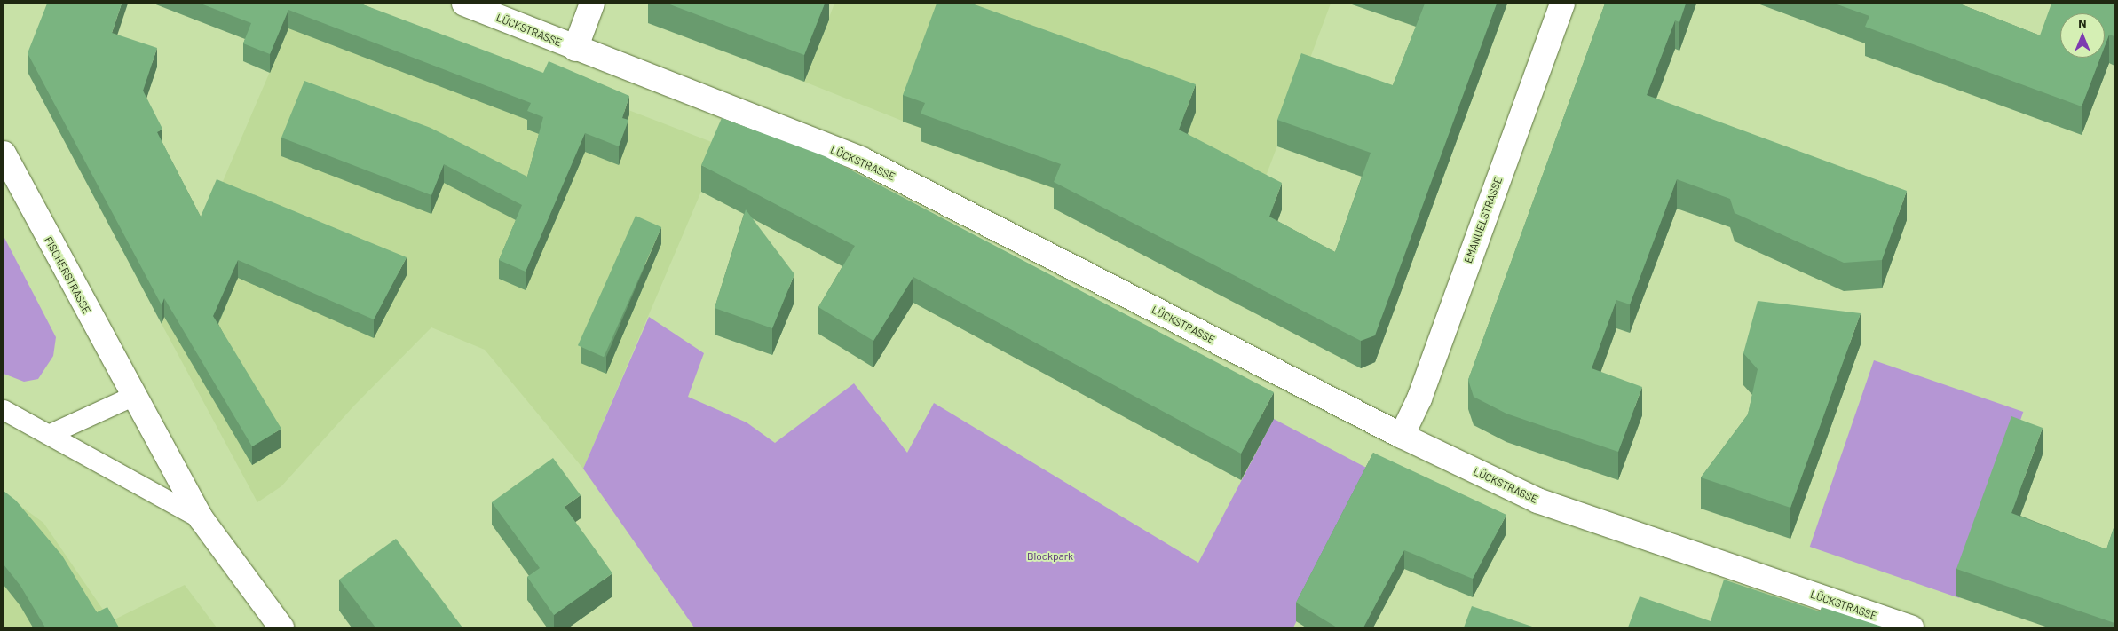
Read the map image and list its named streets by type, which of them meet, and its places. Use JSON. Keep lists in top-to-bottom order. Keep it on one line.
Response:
{"streets":{"street":["LÜCKSTRASSE","EMANUELSTRASSE","FISCHERSTRASSE"]},"crossings":[["LÜCKSTRASSE","EMANUELSTRASSE"]],"parks":["Blockpark"],"north":"top"}
